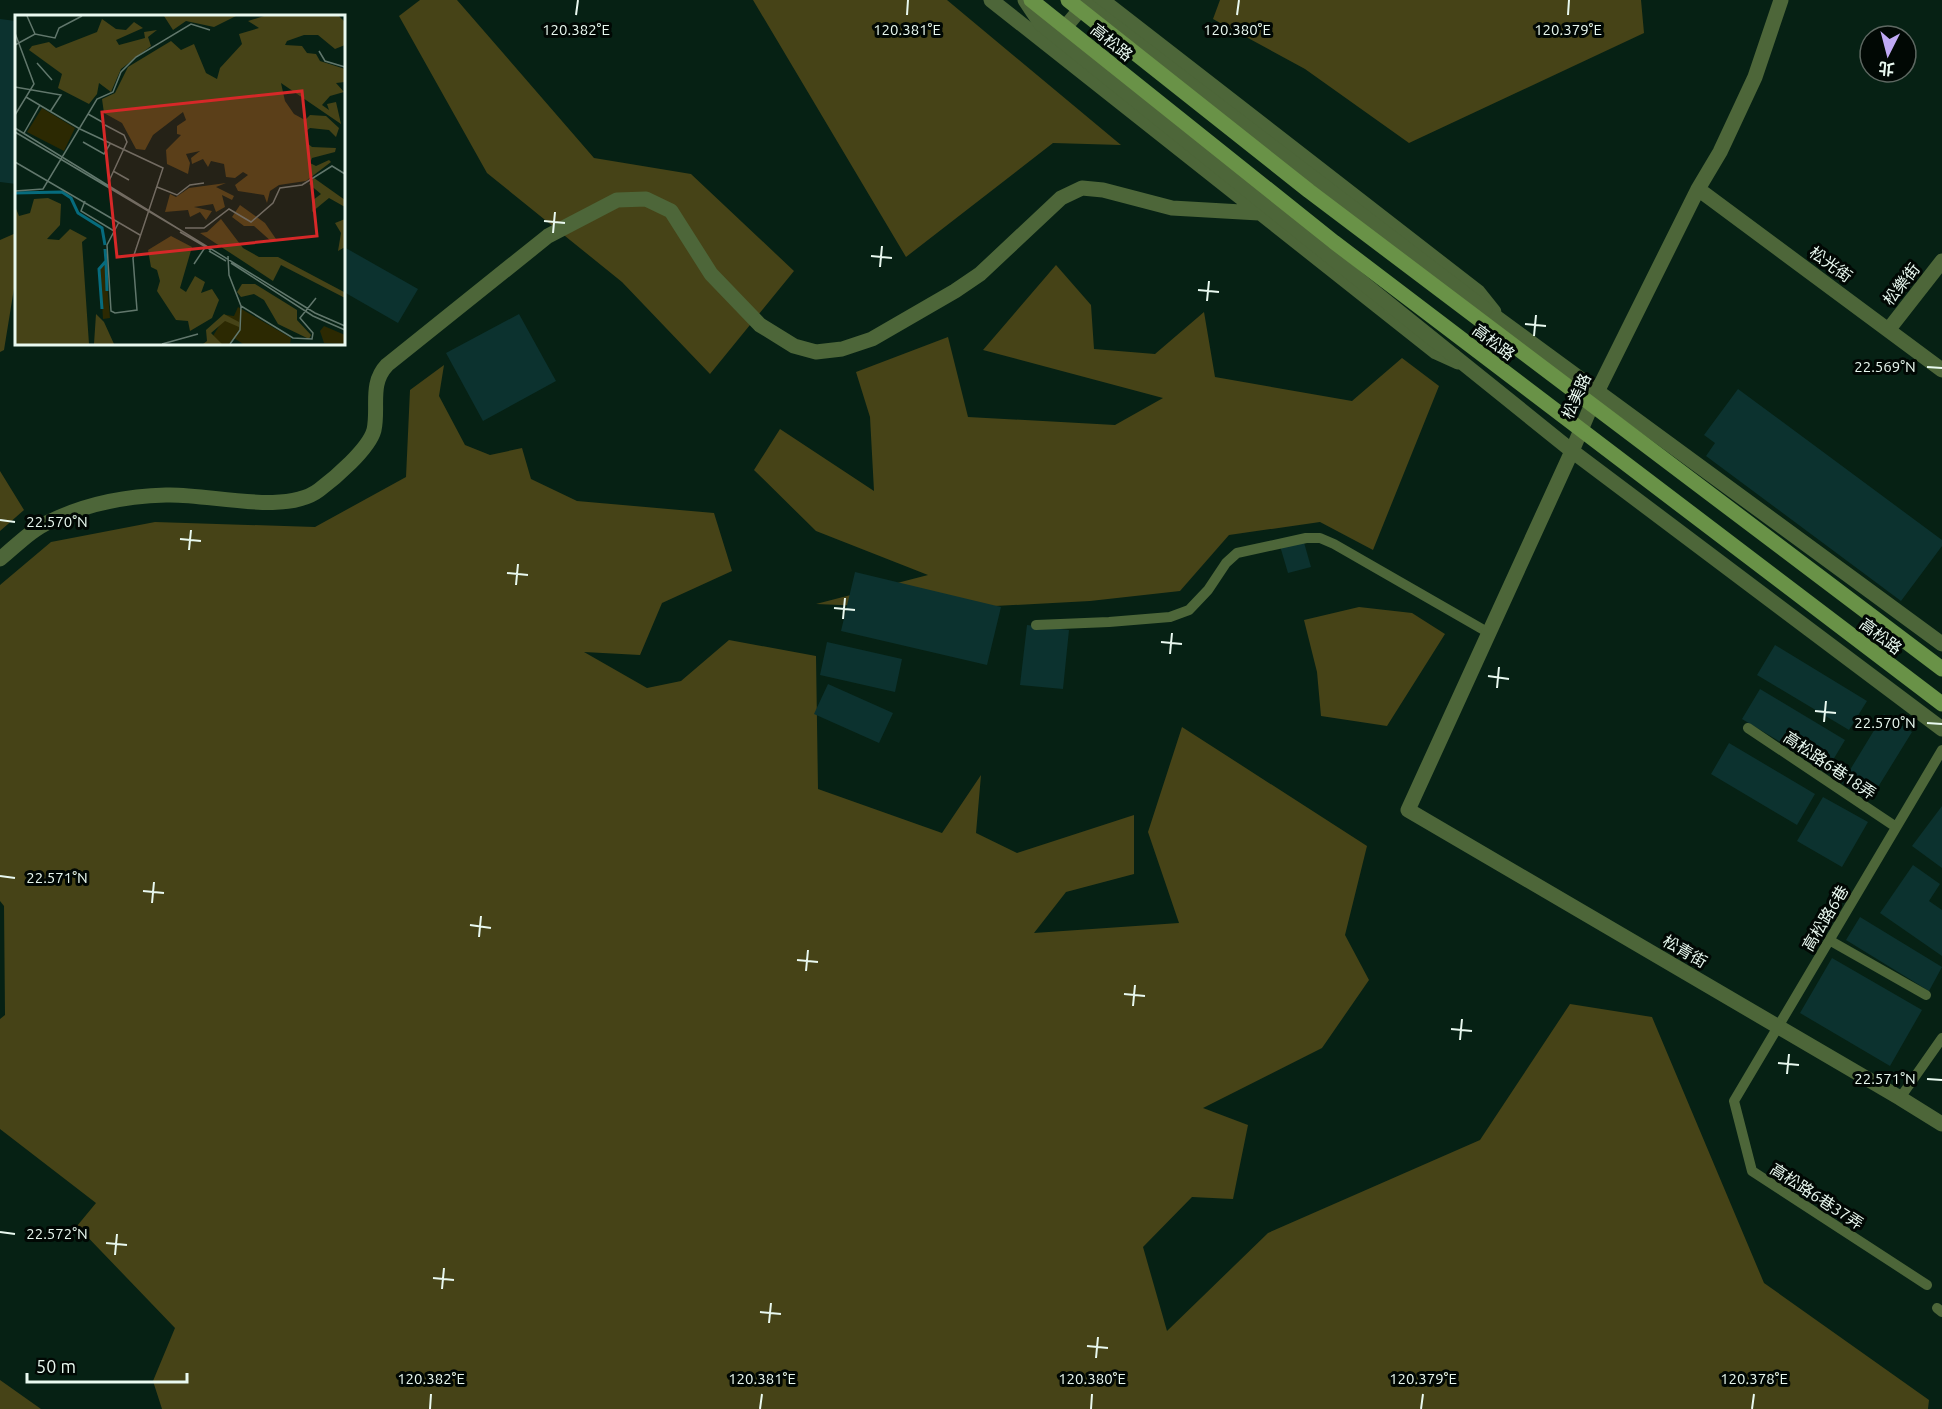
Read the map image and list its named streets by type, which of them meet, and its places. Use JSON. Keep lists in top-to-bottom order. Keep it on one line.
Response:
{"streets":{"street":["高松路","松光街","松樂街","松美路","松青街"],"lane":["高松路6巷18弄","高松路6巷","高松路6巷37弄"]},"crossings":[["高松路","松美路"],["松光街","松樂街"],["松光街","松美路"],["松美路","松青街"],["高松路6巷18弄","高松路6巷"],["高松路6巷","松青街"],["高松路6巷","高松路6巷37弄"]],"scale_bar":"50 m","north":"bottom","coordinates":["120.382°E","120.381°E","120.380°E","120.379°E","22.569°N","22.570°N","22.571°N","22.572°N","120.378°E"]}
